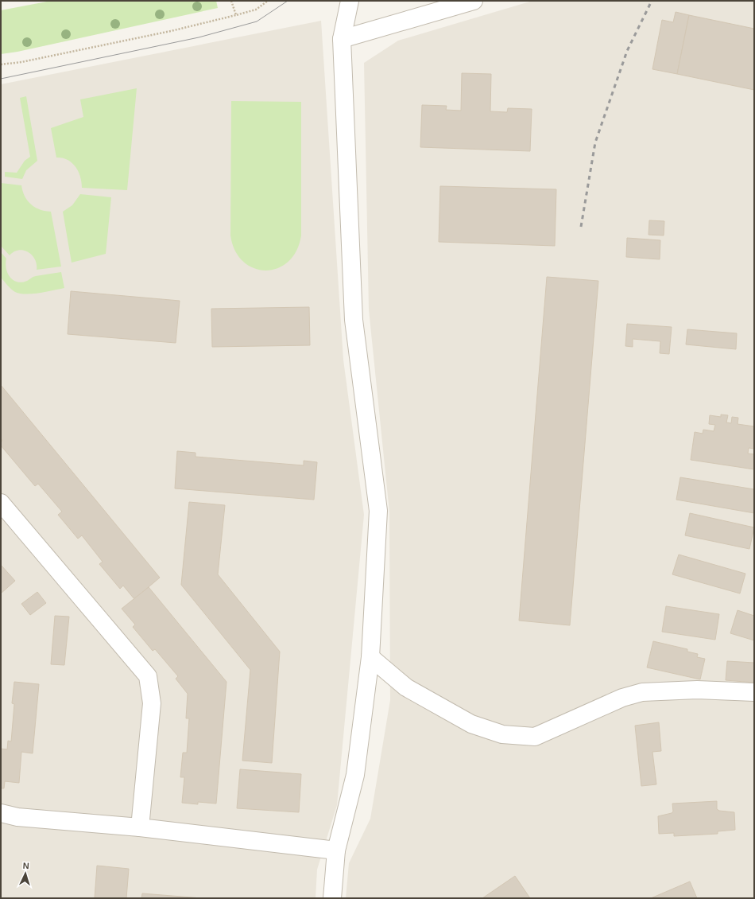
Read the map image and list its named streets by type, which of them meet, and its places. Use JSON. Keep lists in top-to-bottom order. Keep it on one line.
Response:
{"north":"top"}
